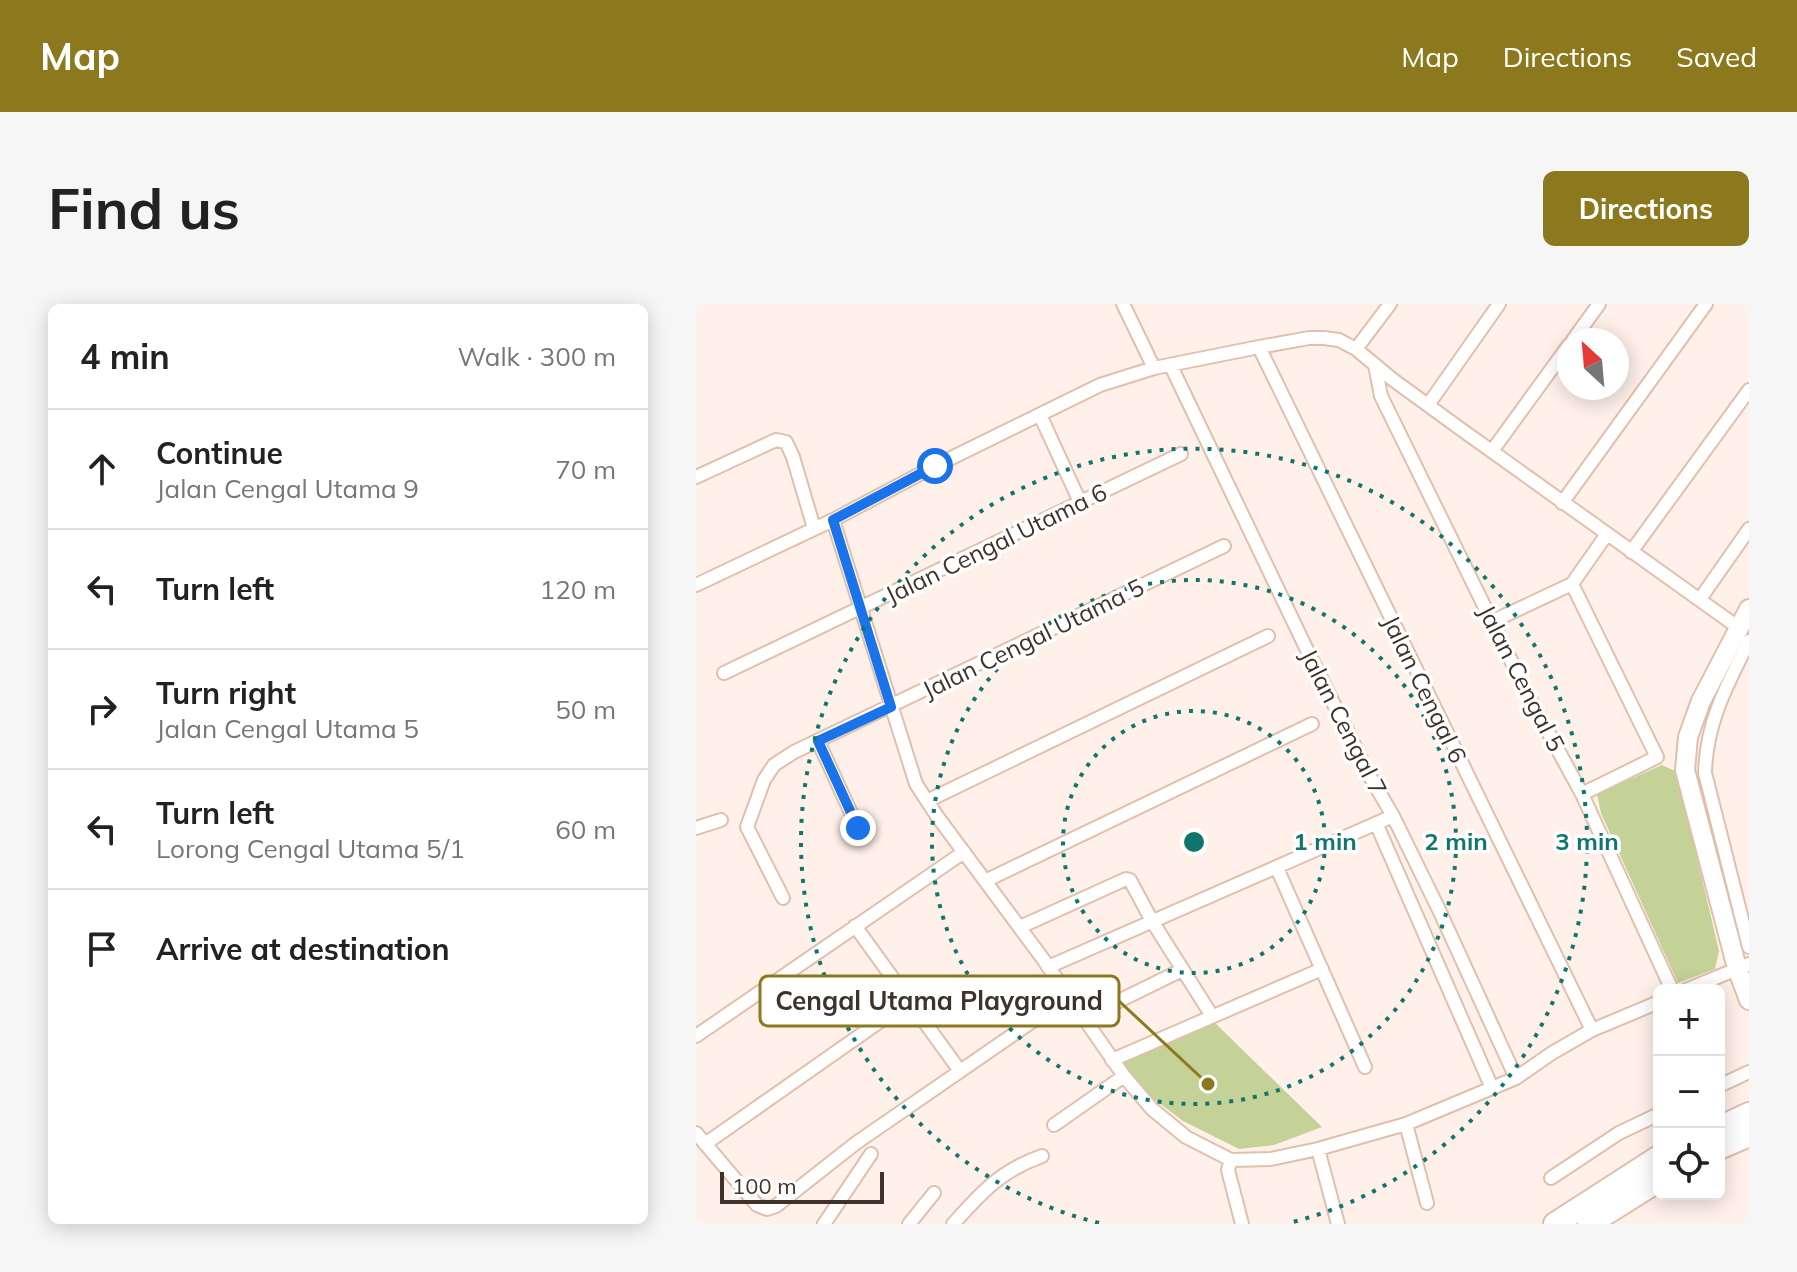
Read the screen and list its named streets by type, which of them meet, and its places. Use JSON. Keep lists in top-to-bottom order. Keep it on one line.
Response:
{"streets":{"street":["Jalan Cengal Utama 6","Jalan Cengal Utama 5","Jalan Cengal 5","Jalan Cengal 6","Jalan Cengal 7"]},"places":["Cengal Utama Playground"],"scale_bar":"100 m","north":"top left","page":{"header":"Map","nav":["Map","Directions","Saved"],"buttons":"Directions","title":"Find us","heading":["4 min","Walk · 300 m"],"list":[["Continue","Jalan Cengal Utama 9","70 m"],["Turn left","120 m"],["Turn right","Jalan Cengal Utama 5","50 m"],["Turn left","Lorong Cengal Utama 5/1","60 m"],"Arrive at destination"],"map_buttons":["+","−"],"scale":"100 m"},"rings":["1 min","2 min","3 min"]}
